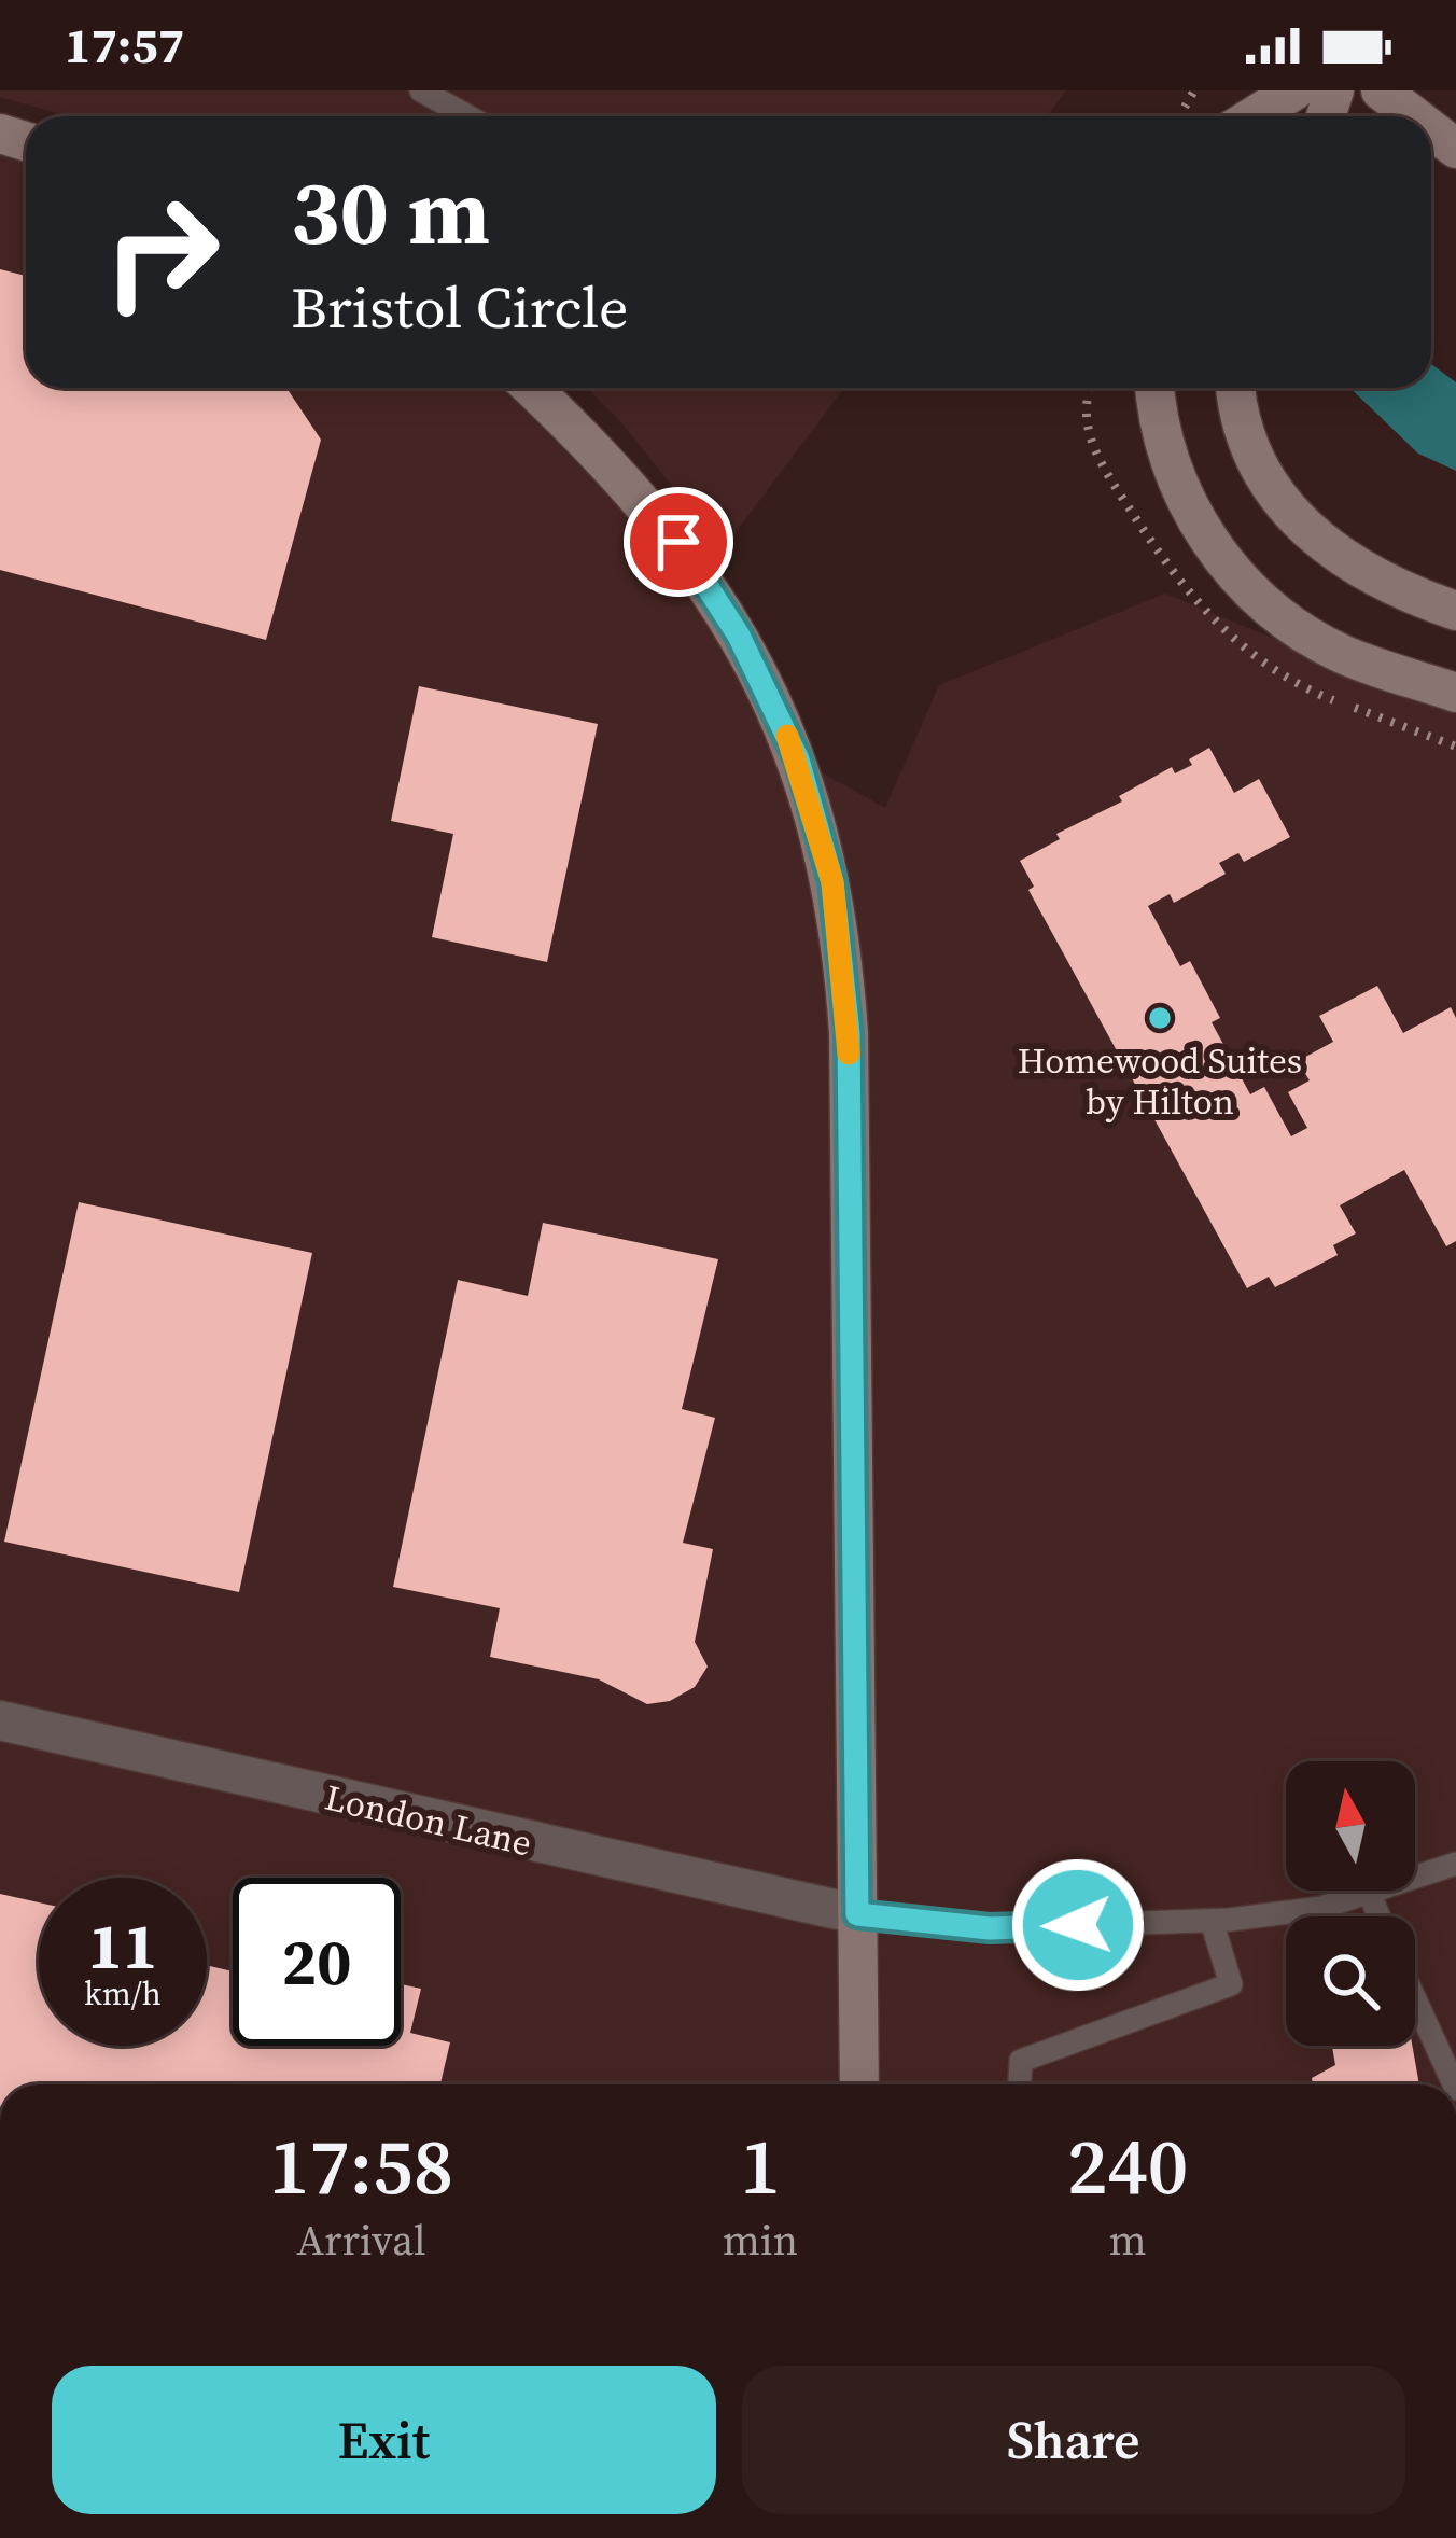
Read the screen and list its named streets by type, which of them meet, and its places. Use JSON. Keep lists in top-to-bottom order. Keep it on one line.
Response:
{"streets":{"street":["London Lane"]},"places":["Homewood Suites by Hilton"],"north":"top","page":{"status":"17:57","turn":["30 m","Bristol Circle"],"speed":"11 km/h","limit":"20","eta":["17:58","Arrival","1","min","240","m"],"buttons":["Exit","Share"]}}
